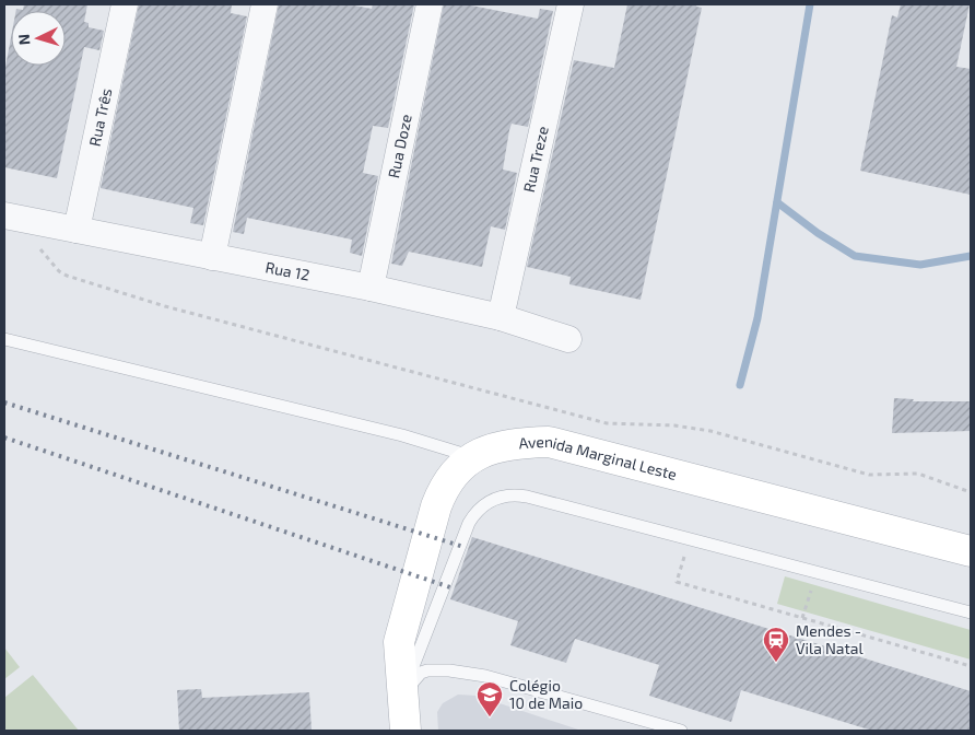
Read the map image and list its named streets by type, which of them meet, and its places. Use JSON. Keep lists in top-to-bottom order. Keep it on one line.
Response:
{"streets":{"street":["Rua Três","Rua Doze","Rua Treze","Rua 12","Avenida Marginal Leste"]},"crossings":[["Rua Três","Rua 12"],["Rua Doze","Rua 12"],["Rua Treze","Rua 12"]],"places":{"station":["Mendes - Vila Natal"],"school or university":["Colégio 10 de Maio"]},"north":"left"}
